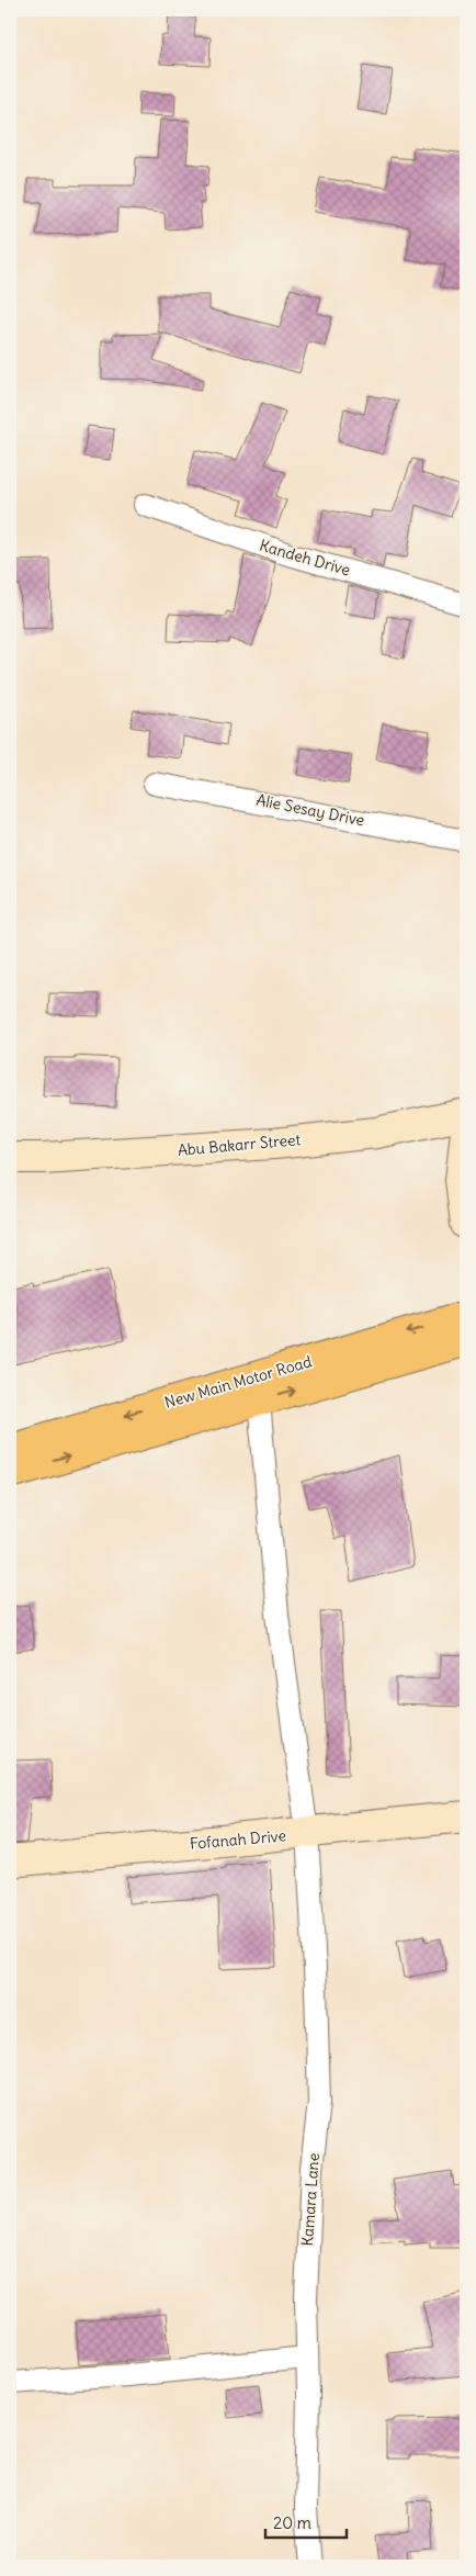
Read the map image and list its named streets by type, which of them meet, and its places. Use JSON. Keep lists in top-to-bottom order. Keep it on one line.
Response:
{"streets":{"highway":["New Main Motor Road"],"street":["Kandeh Drive","Alie Sesay Drive","Abu Bakarr Street","Fofanah Drive","Kamara Lane"]},"crossings":[["New Main Motor Road","Kamara Lane"],["Fofanah Drive","Kamara Lane"]],"scale_bar":"20 m"}
